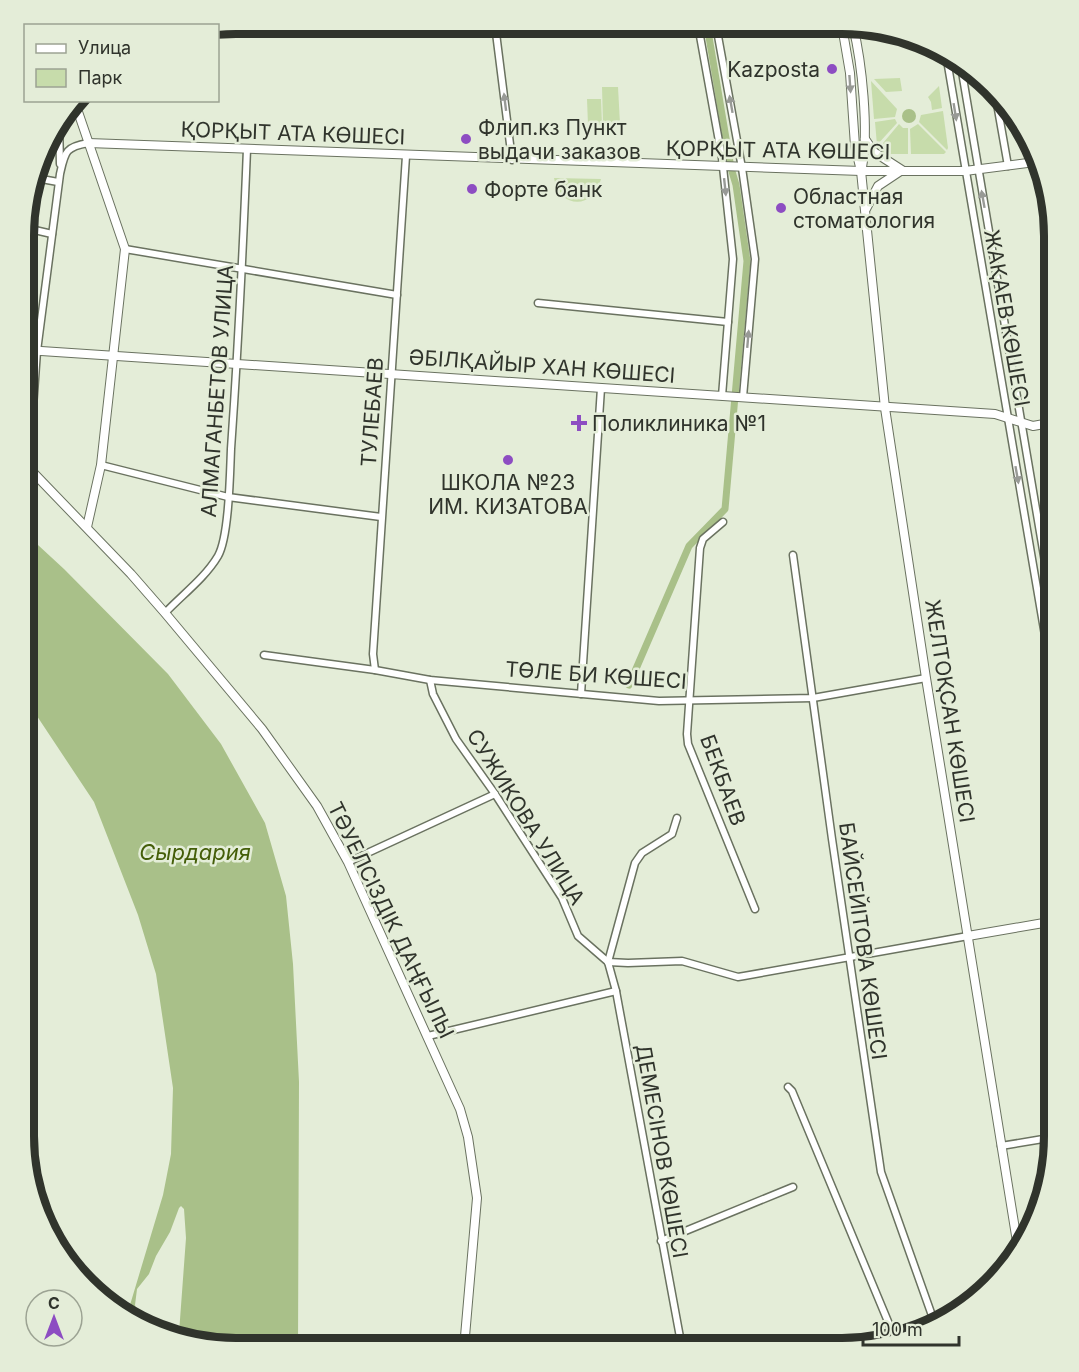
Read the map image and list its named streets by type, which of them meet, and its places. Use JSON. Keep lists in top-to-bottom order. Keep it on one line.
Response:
{"streets":{"street":["ҚОРҚЫТ АТА КӨШЕСІ","ЖАҚАЕВ КӨШЕСІ","ӘБІЛҚАЙЫР ХАН КӨШЕСІ","АЛМАГАНБЕТОВ УЛИЦА","ТУЛЕБАЕВ","ТӨЛЕ БИ КӨШЕСІ","ЖЕЛТОҚСАН КӨШЕСІ","БЕКБАЕВ","СУЖИКОВА УЛИЦА","ТӘУЕЛСІЗДІК ДАҢҒЫЛЫ","БАЙСЕЙІТОВА КӨШЕСІ","ДЕМЕСІНОВ КӨШЕСІ"]},"crossings":[["ҚОРҚЫТ АТА КӨШЕСІ","ЖАҚАЕВ КӨШЕСІ"],["ҚОРҚЫТ АТА КӨШЕСІ","АЛМАГАНБЕТОВ УЛИЦА"],["ҚОРҚЫТ АТА КӨШЕСІ","ТУЛЕБАЕВ"],["ҚОРҚЫТ АТА КӨШЕСІ","ЖЕЛТОҚСАН КӨШЕСІ"],["ЖАҚАЕВ КӨШЕСІ","ӘБІЛҚАЙЫР ХАН КӨШЕСІ"],["ӘБІЛҚАЙЫР ХАН КӨШЕСІ","АЛМАГАНБЕТОВ УЛИЦА"],["ӘБІЛҚАЙЫР ХАН КӨШЕСІ","ТУЛЕБАЕВ"],["ӘБІЛҚАЙЫР ХАН КӨШЕСІ","ЖЕЛТОҚСАН КӨШЕСІ"],["АЛМАГАНБЕТОВ УЛИЦА","ТӘУЕЛСІЗДІК ДАҢҒЫЛЫ"],["ТУЛЕБАЕВ","ТӨЛЕ БИ КӨШЕСІ"],["ТӨЛЕ БИ КӨШЕСІ","ЖЕЛТОҚСАН КӨШЕСІ"],["ТӨЛЕ БИ КӨШЕСІ","БЕКБАЕВ"],["ТӨЛЕ БИ КӨШЕСІ","СУЖИКОВА УЛИЦА"],["ТӨЛЕ БИ КӨШЕСІ","БАЙСЕЙІТОВА КӨШЕСІ"],["СУЖИКОВА УЛИЦА","ДЕМЕСІНОВ КӨШЕСІ"]],"water":["Сырдария"],"places":{"other":["Kazposta","Флип.кз Пункт выдачи заказов","Форте банк","Областная стоматология","ШКОЛА №23 ИМ. КИЗАТОВА"],"health":["Поликлиника №1"]},"legend":["Улица","Парк"],"scale_bar":"100 m","north":"top"}
